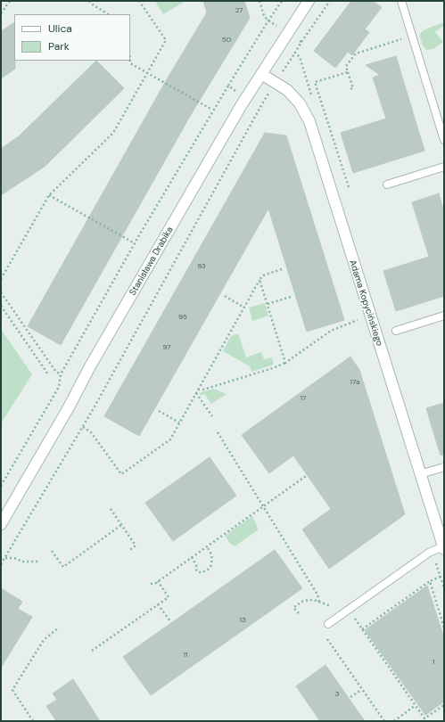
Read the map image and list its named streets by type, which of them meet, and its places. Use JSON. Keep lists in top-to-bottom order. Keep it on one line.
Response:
{"streets":{"street":["Stanisława Drabika","Adama Kopycińskiego"]},"crossings":[["Stanisława Drabika","Adama Kopycińskiego"]],"house_numbers":["27","50","93","95","97","17a","17","13","11","1","3"],"legend":["Ulica","Park"]}
